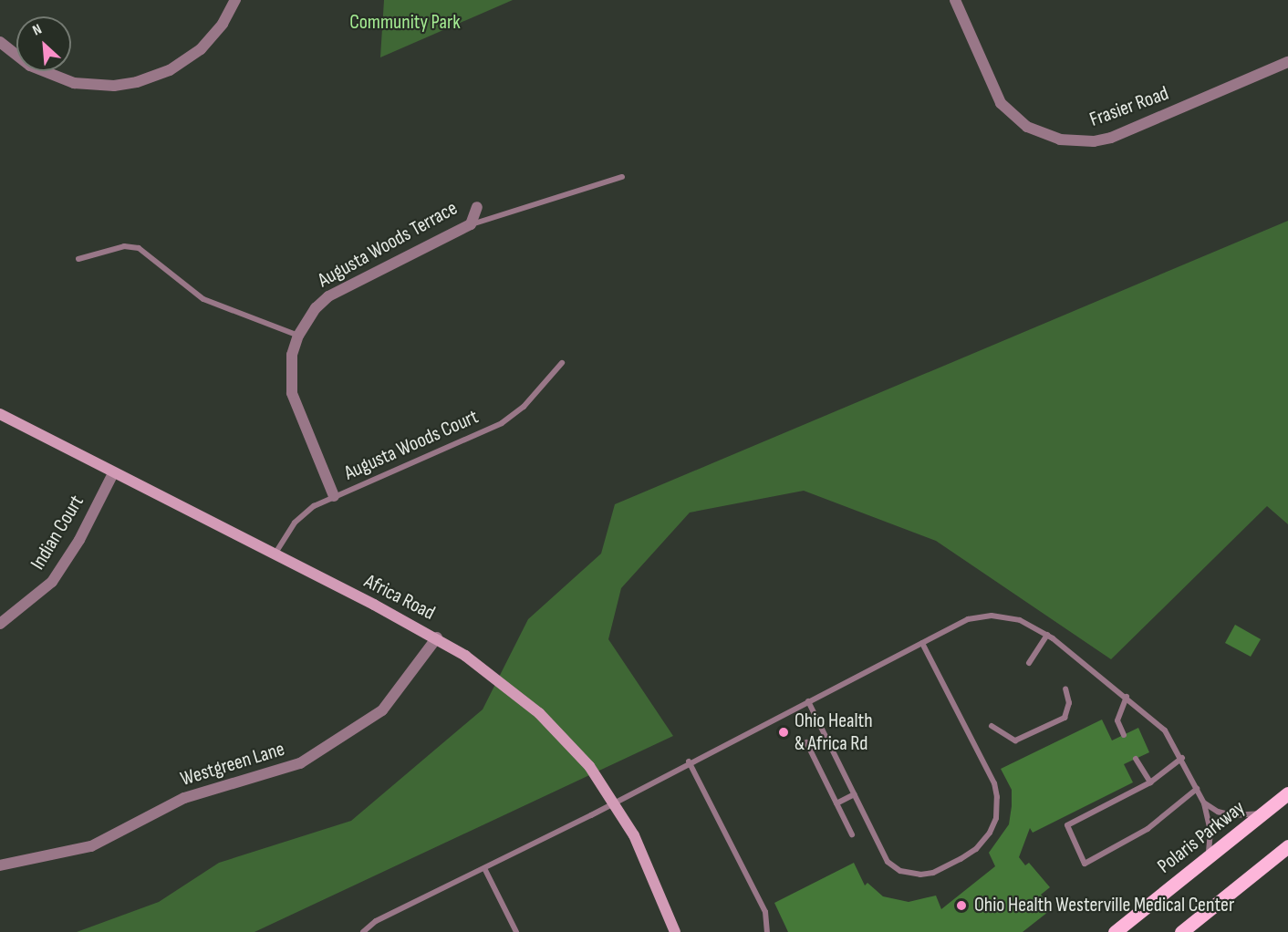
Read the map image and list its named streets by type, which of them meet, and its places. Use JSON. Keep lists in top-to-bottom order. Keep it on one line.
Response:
{"streets":{"main road":["Polaris Parkway"],"street":["Frasier Road","Augusta Woods Terrace","Indian Court","Africa Road","Westgreen Lane"],"lane":["Augusta Woods Court"]},"crossings":[["Augusta Woods Terrace","Augusta Woods Court"],["Augusta Woods Court","Africa Road"],["Indian Court","Africa Road"],["Africa Road","Westgreen Lane"]],"parks":["Community Park"],"places":["Ohio Health & Africa Rd","Ohio Health Westerville Medical Center"],"north":"top left"}
